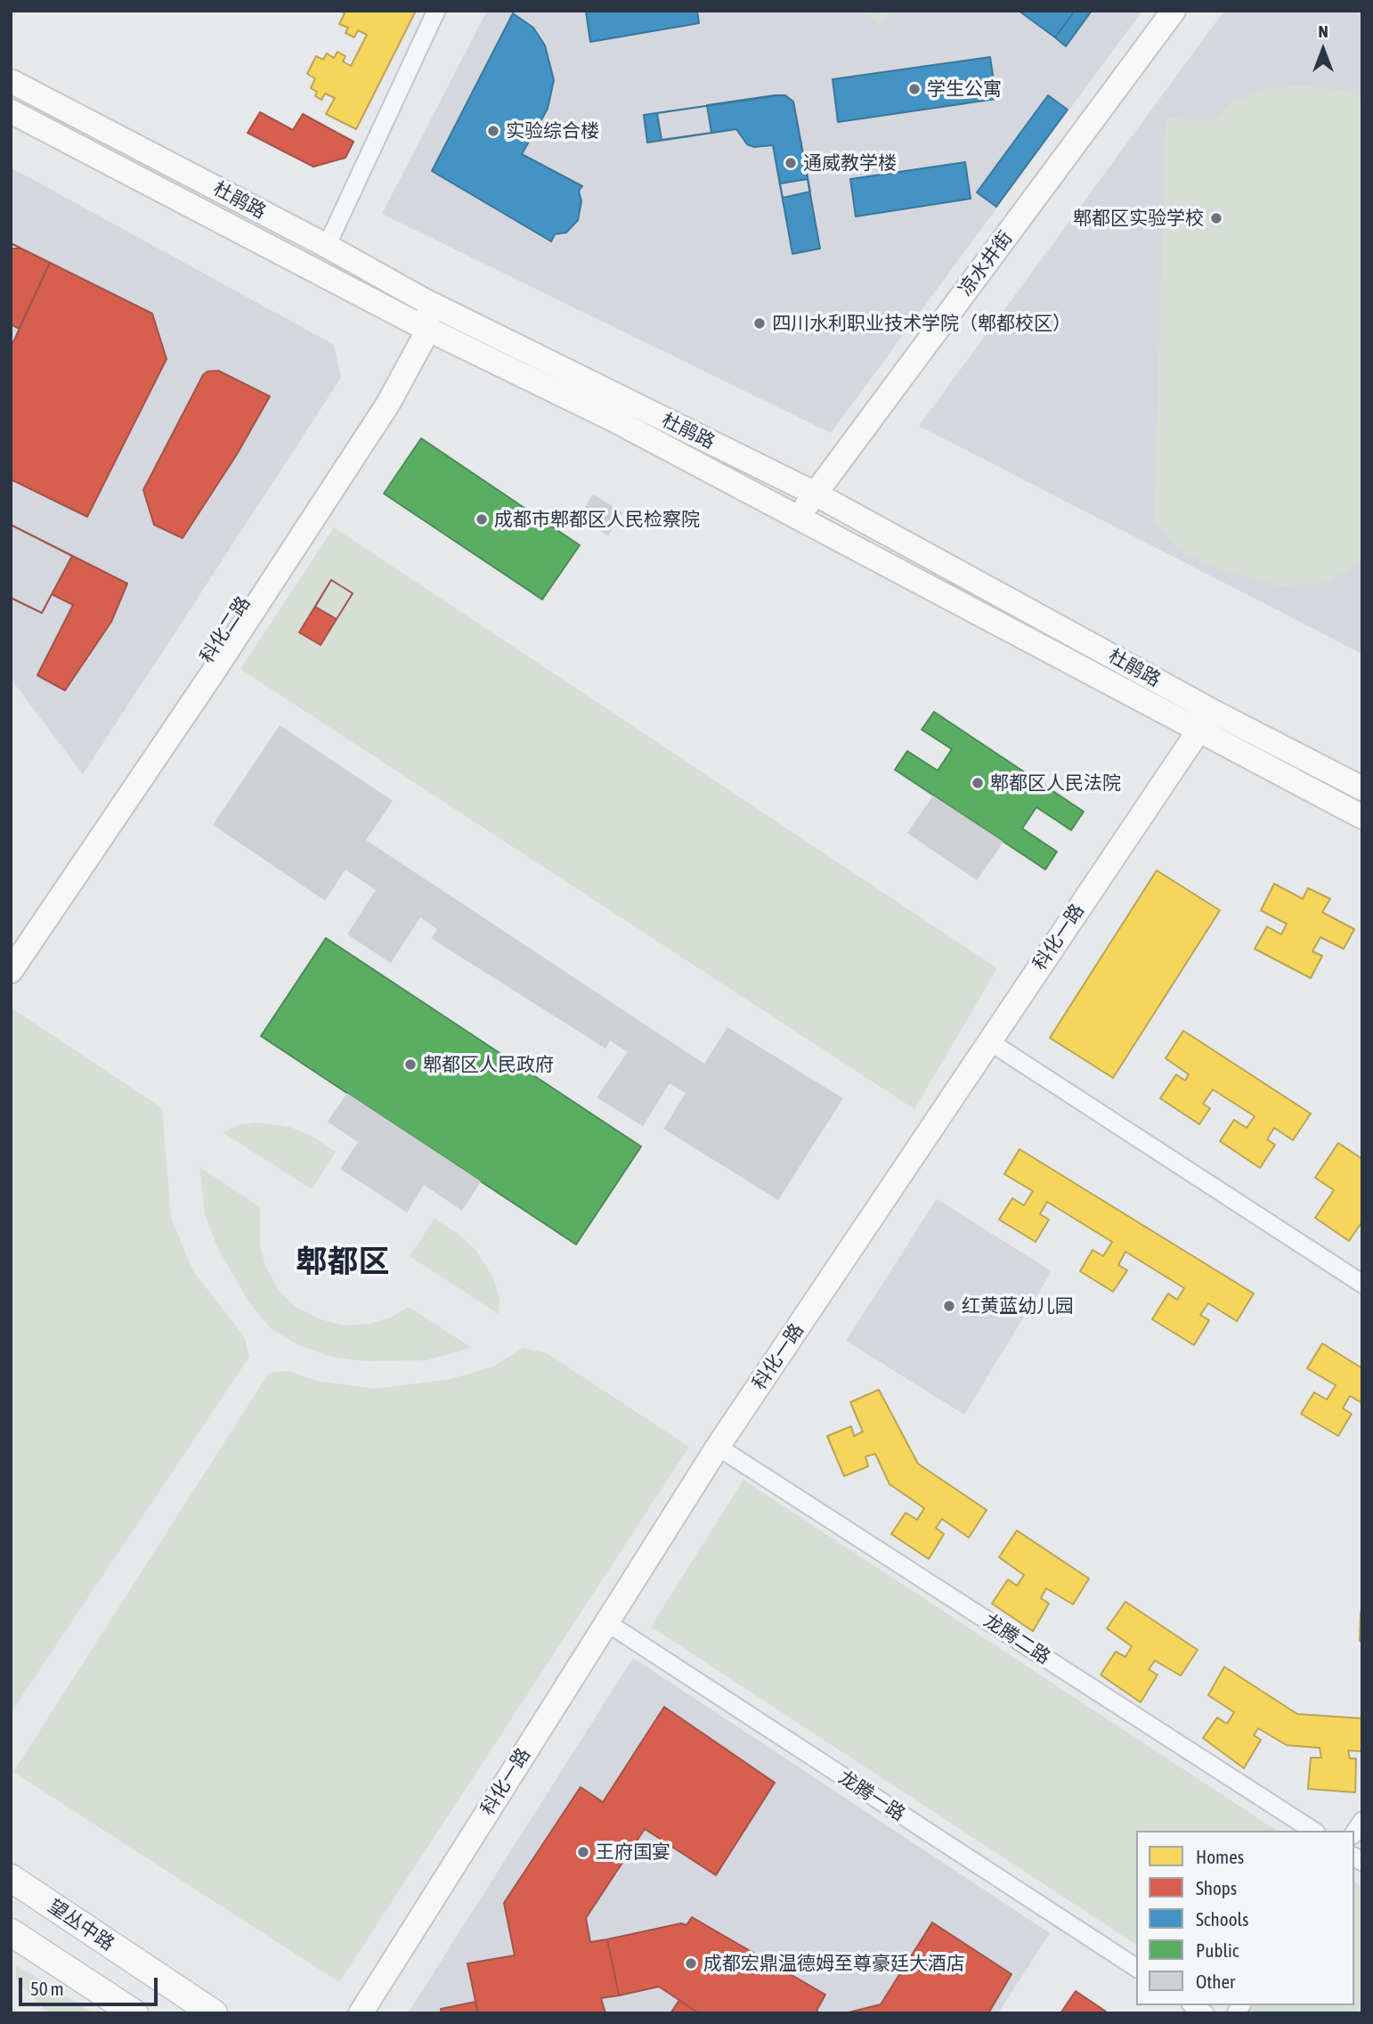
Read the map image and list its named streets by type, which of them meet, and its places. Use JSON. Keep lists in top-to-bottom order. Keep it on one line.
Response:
{"streets":{"main road":["望丛中路"],"street":["杜鹃路","凉水井街","科化二路","科化一路","龙腾二路","龙腾一路"]},"crossings":[["杜鹃路","凉水井街"],["杜鹃路","科化二路"],["杜鹃路","科化一路"],["科化一路","龙腾二路"],["科化一路","龙腾一路"]],"districts":["郫都区"],"places":["学生公寓","实验综合楼","通威教学楼","郫都区实验学校","四川水利职业技术学院（郫都校区）","成都市郫都区人民检察院","郫都区人民法院","郫都区人民政府","红黄蓝幼儿园","王府国宴","成都宏鼎温德姆至尊豪廷大酒店"],"legend":["Homes","Shops","Schools","Public","Other"],"scale_bar":"50 m","north":"top"}
